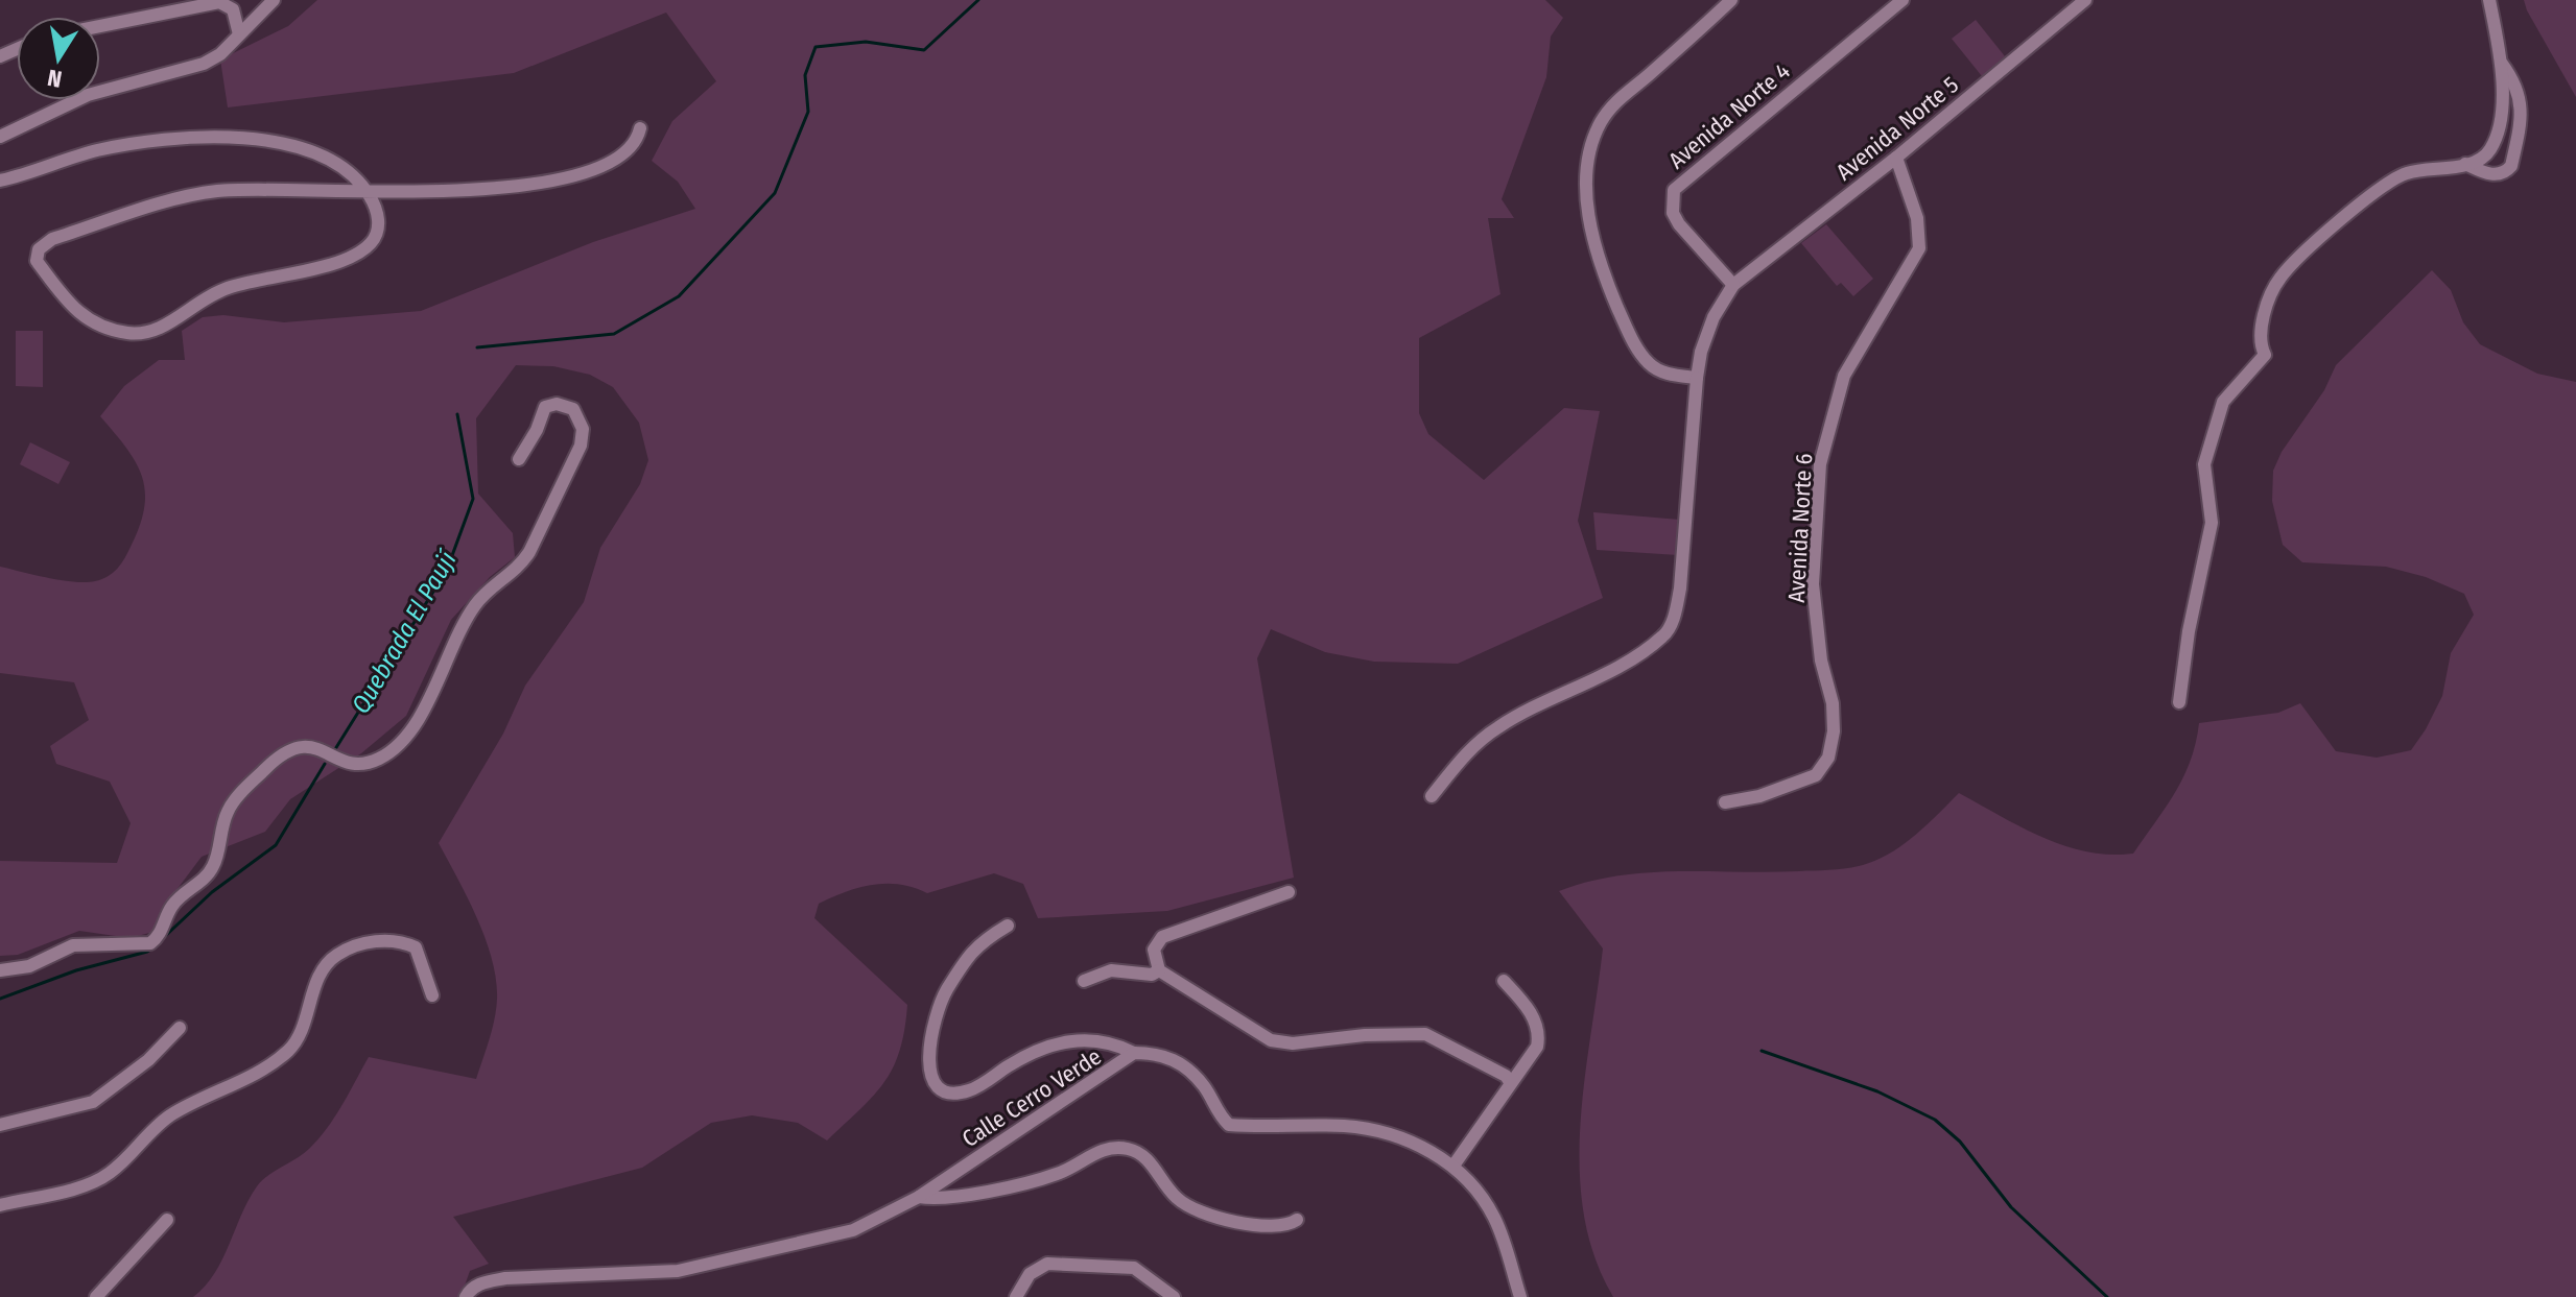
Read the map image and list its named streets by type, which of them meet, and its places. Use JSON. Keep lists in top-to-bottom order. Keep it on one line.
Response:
{"streets":{"street":["Avenida Norte 4","Avenida Norte 5","Avenida Norte 6","Calle Cerro Verde"]},"crossings":[["Avenida Norte 4","Avenida Norte 5"],["Avenida Norte 5","Avenida Norte 6"]],"water":["Quebrada El Paují"],"north":"bottom"}
